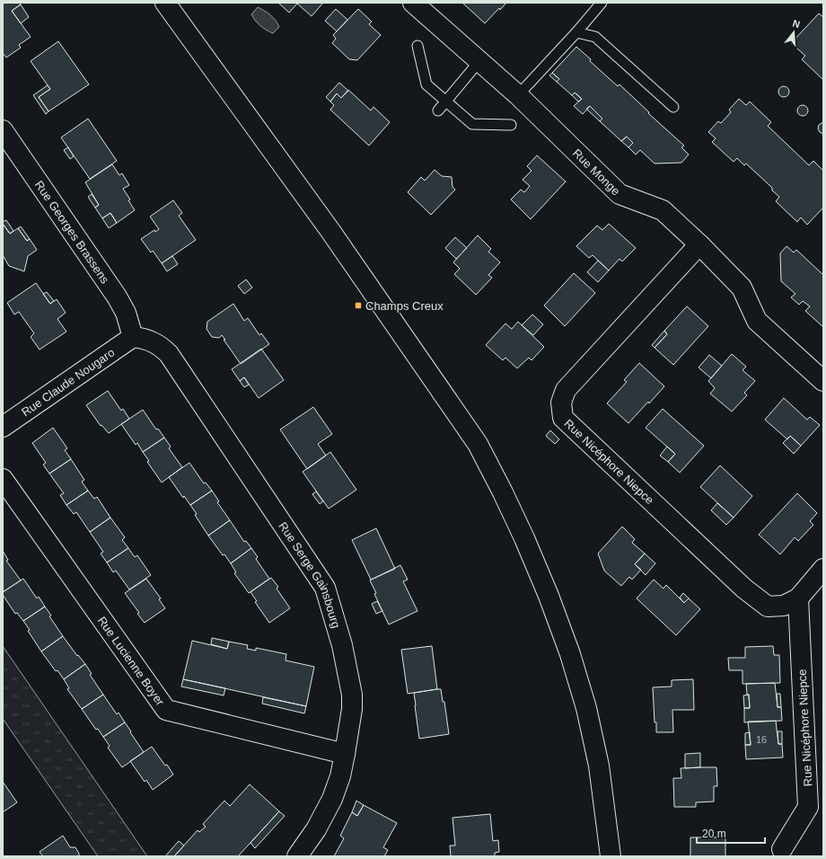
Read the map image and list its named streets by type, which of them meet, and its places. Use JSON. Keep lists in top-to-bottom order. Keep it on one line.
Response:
{"streets":{"street":["Rue Monge","Rue Georges Brassens","Rue Claude Nougaro","Rue Nicéphore Niepce","Rue Serge Gainsbourg","Rue Lucienne Boyer"]},"crossings":[["Rue Monge","Rue Nicéphore Niepce"],["Rue Georges Brassens","Rue Claude Nougaro"],["Rue Georges Brassens","Rue Serge Gainsbourg"],["Rue Claude Nougaro","Rue Serge Gainsbourg"],["Rue Serge Gainsbourg","Rue Lucienne Boyer"]],"places":{"transit":["Champs Creux"]},"house_numbers":["16"],"scale_bar":"20 m","north":"top"}
